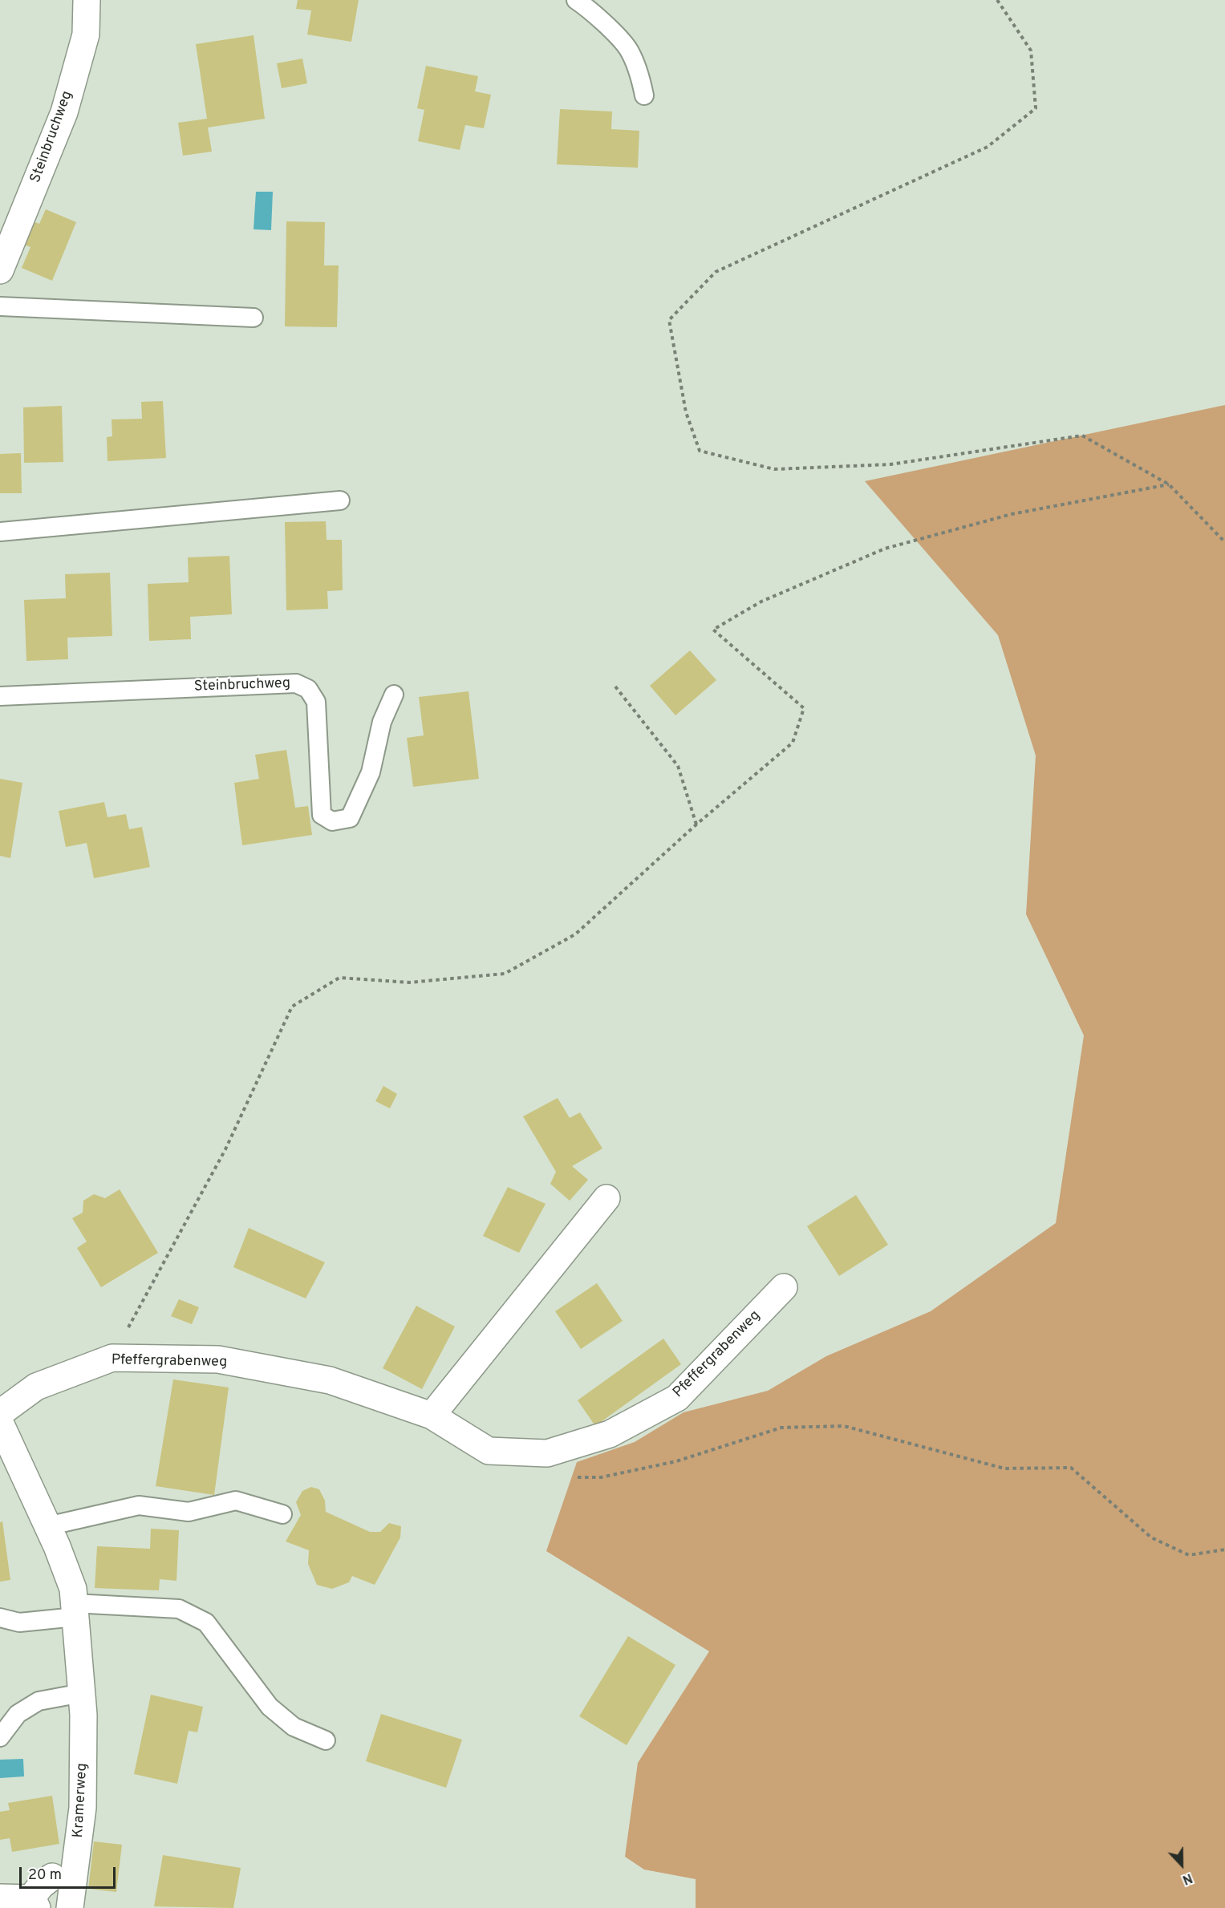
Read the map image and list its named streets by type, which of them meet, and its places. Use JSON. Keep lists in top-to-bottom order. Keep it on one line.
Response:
{"streets":{"street":["Steinbruchweg","Pfeffergrabenweg","Kramerweg"]},"scale_bar":"20 m","north":"bottom"}
